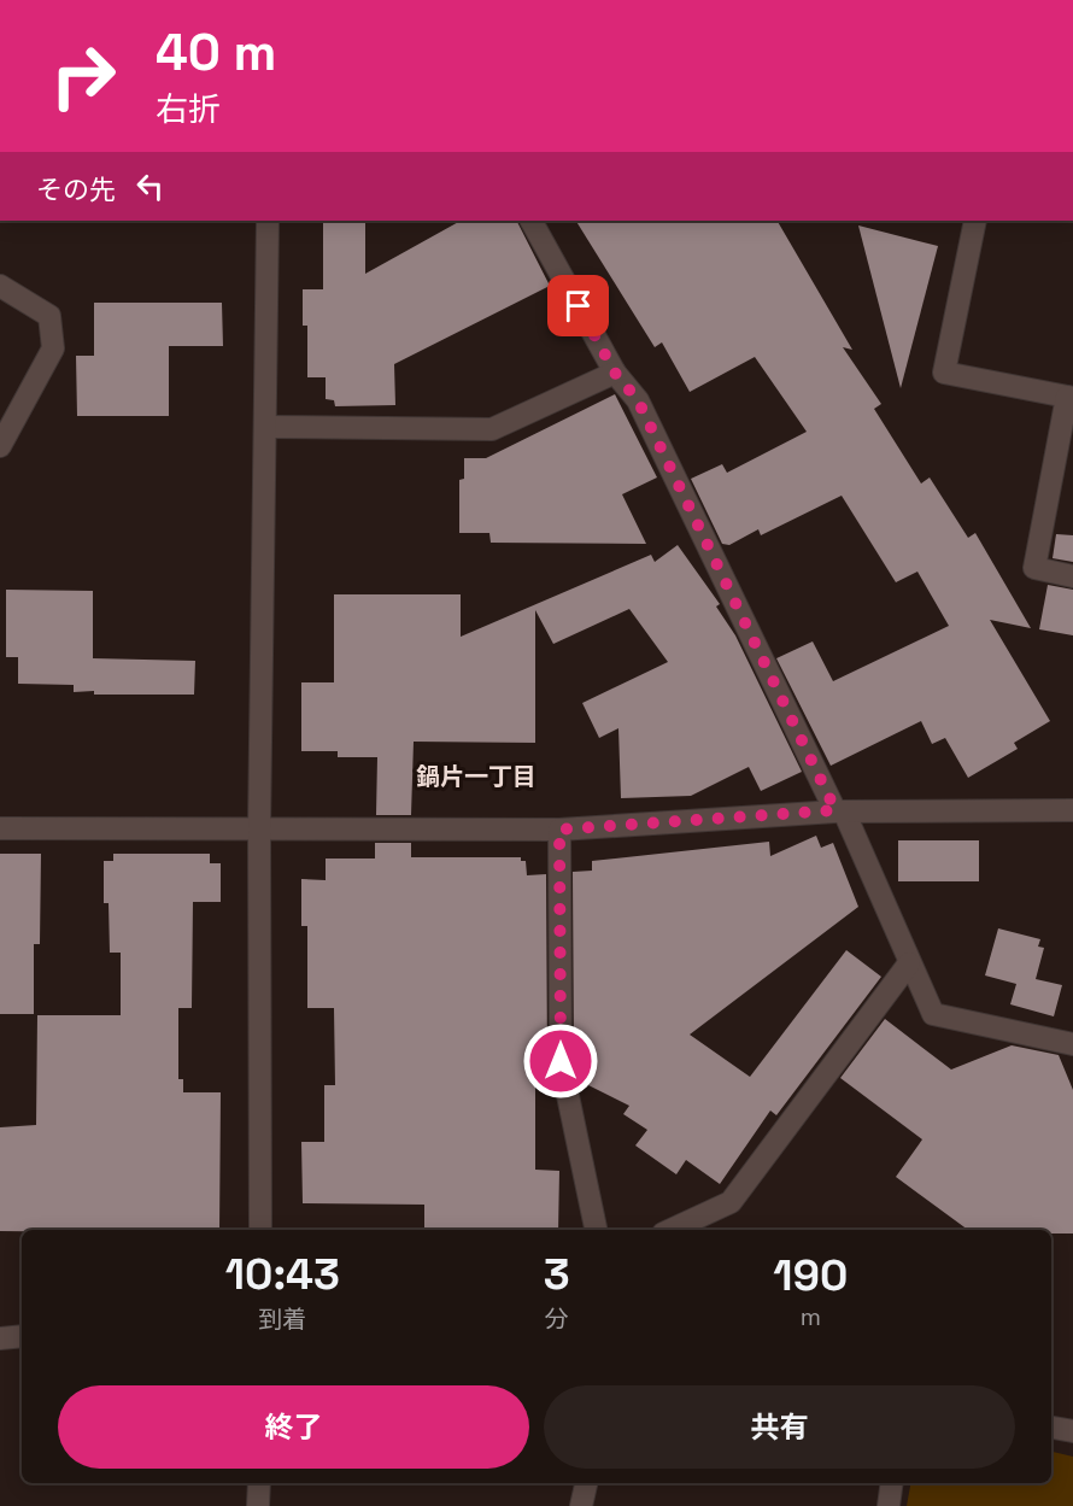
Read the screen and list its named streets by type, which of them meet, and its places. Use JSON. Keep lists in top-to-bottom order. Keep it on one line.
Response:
{"districts":["鍋片一丁目"],"page":{"turn":["40 m","右折"],"then":"その先","eta":["10:43","到着","3","分","190","m"],"buttons":["終了","共有"]}}
